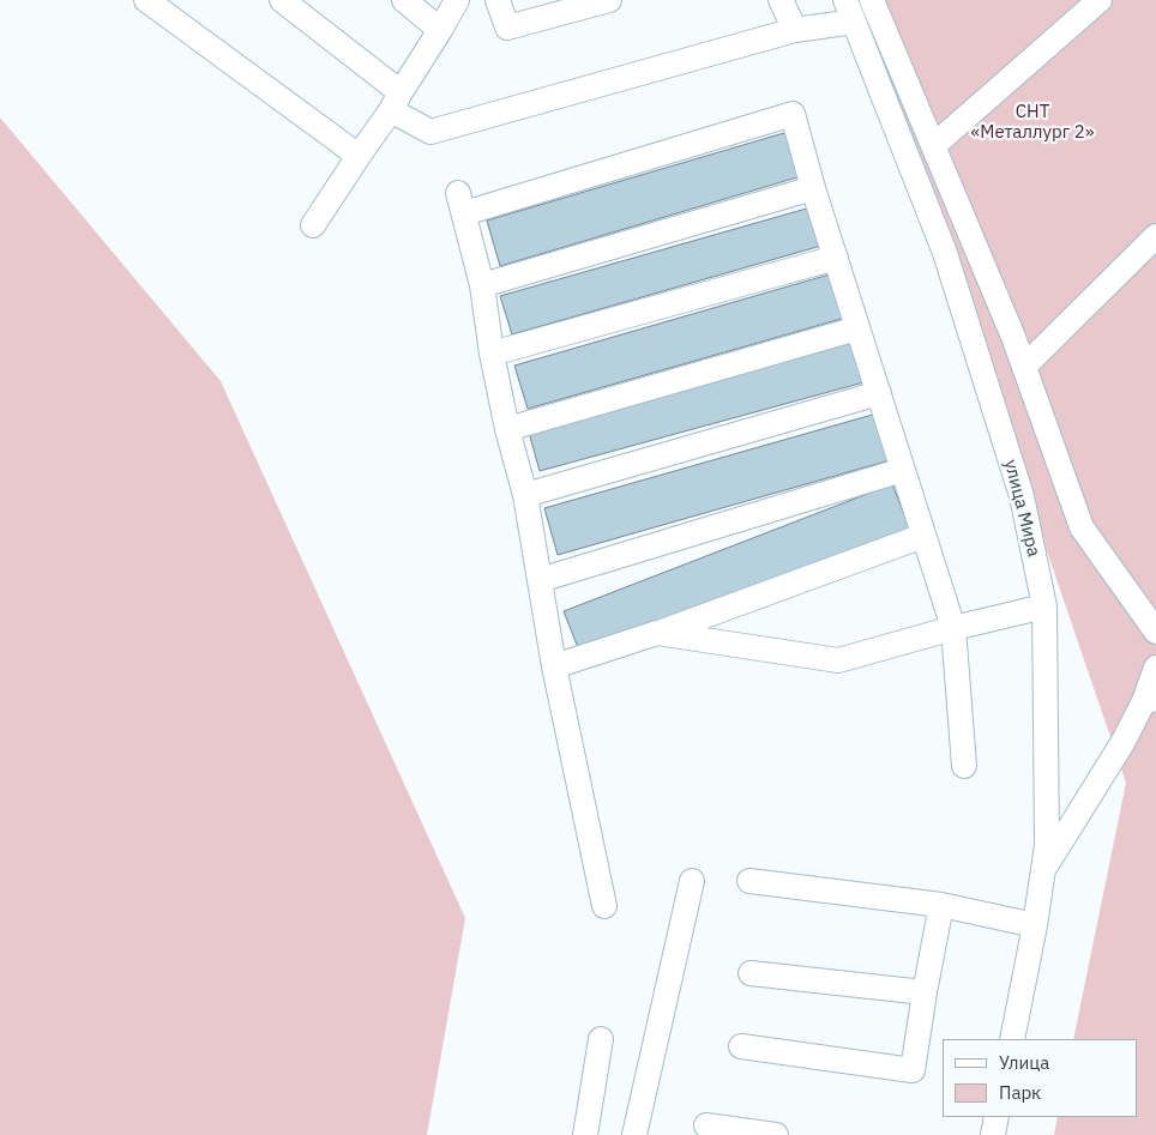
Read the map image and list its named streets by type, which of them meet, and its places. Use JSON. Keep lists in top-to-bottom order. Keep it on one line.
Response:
{"streets":{"street":["улица Мира"]},"parks":["СНТ «Металлург 2»"],"legend":["Улица","Парк"]}
